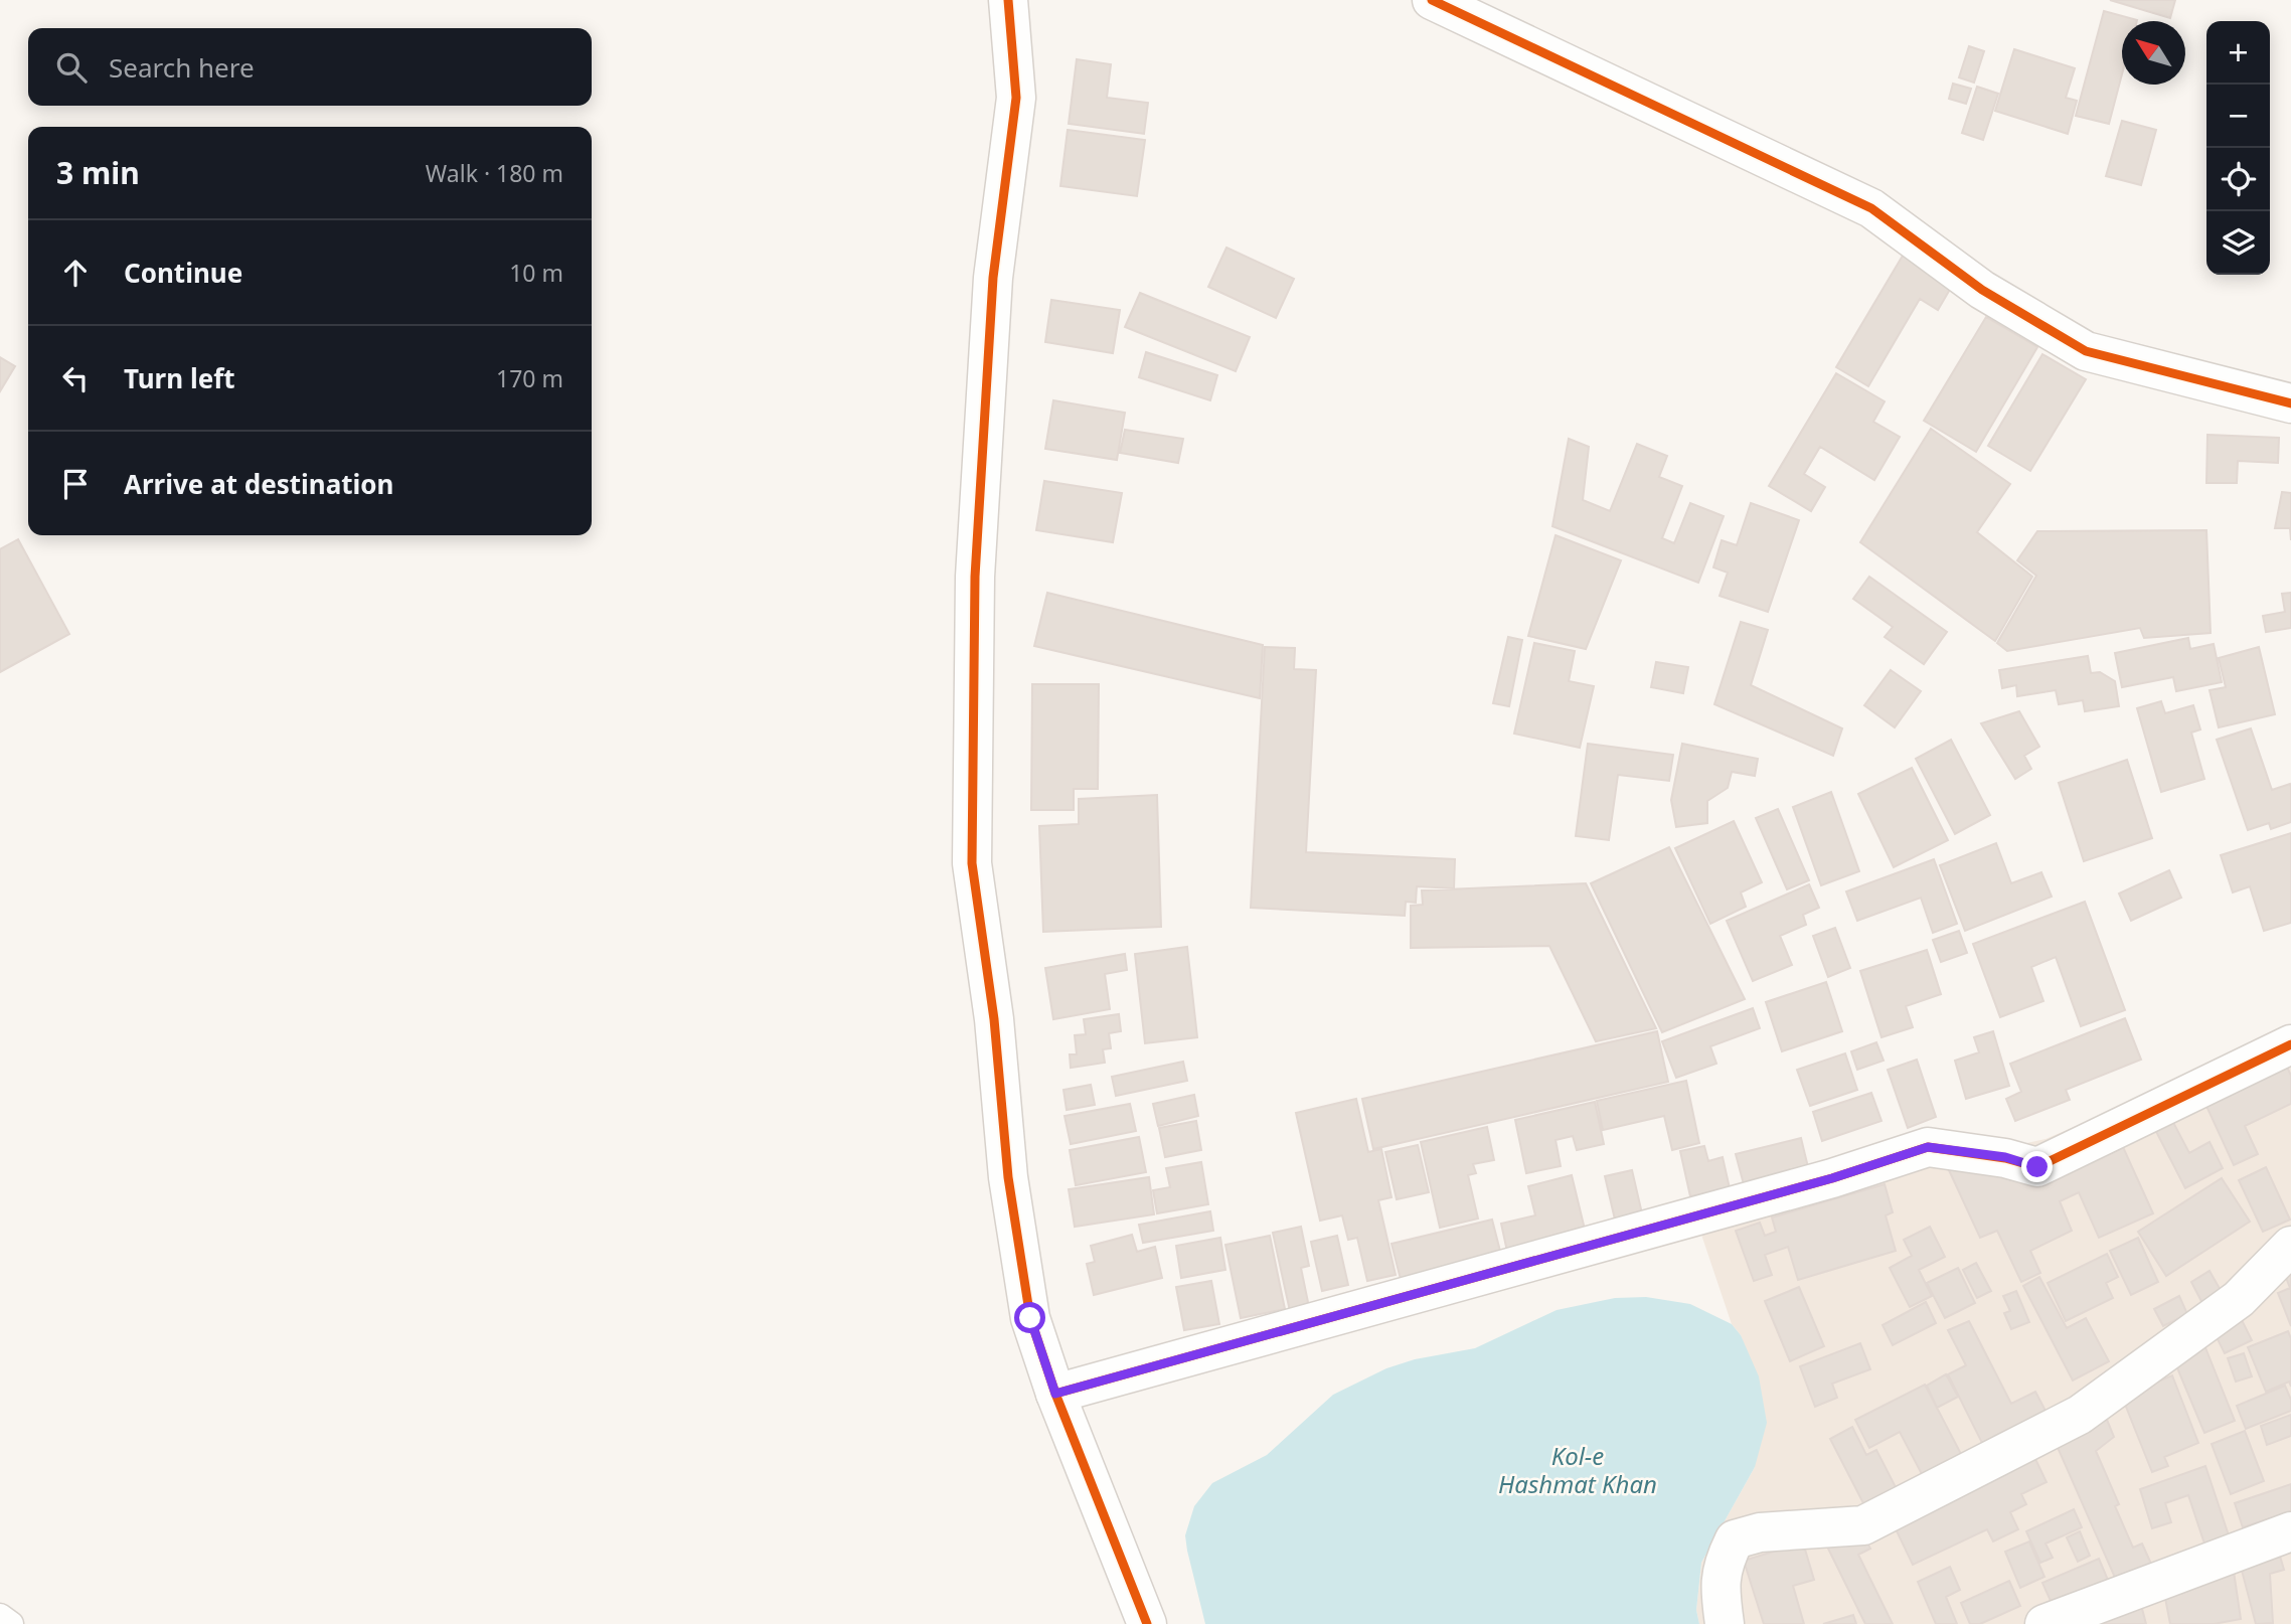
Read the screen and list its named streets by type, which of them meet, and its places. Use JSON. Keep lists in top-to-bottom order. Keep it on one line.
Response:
{"water":["Kol-e Hashmat Khan"],"north":"top left","page":{"map_buttons":["+","−"],"search":"Search here","heading":["3 min","Walk · 180 m"],"list":[["Continue","10 m"],["Turn left","170 m"],"Arrive at destination"]}}
